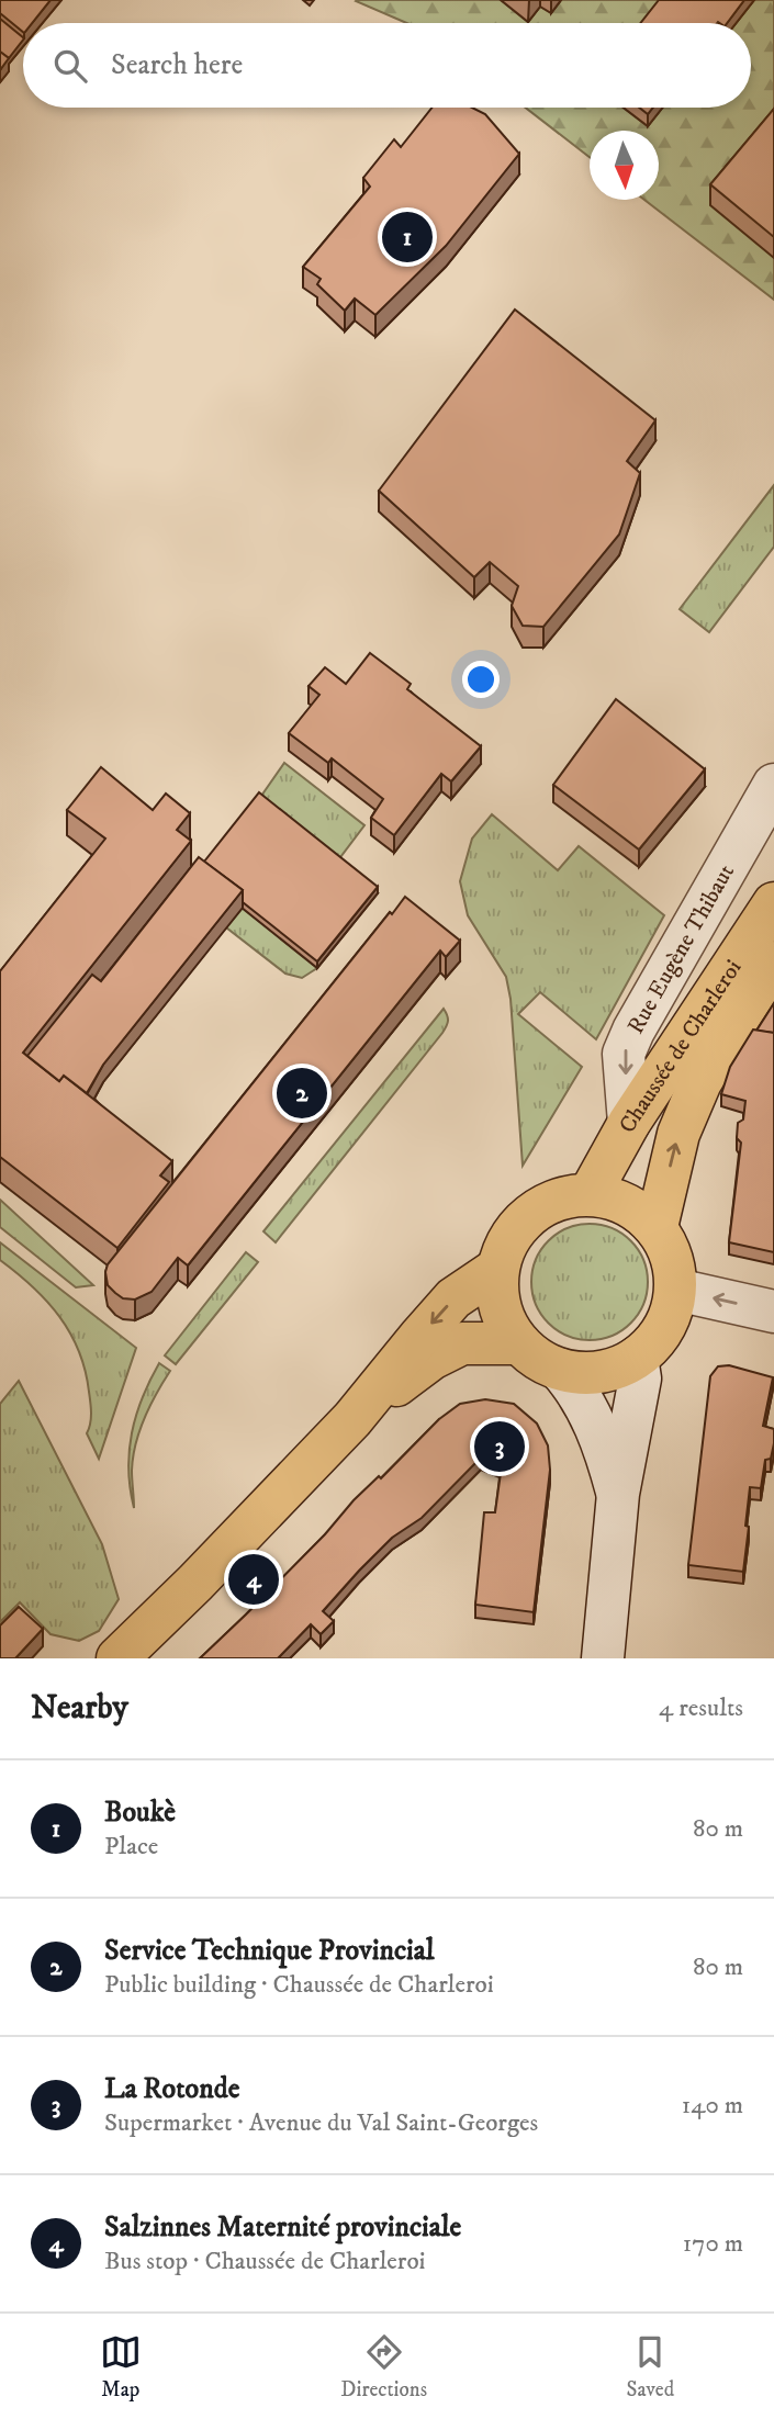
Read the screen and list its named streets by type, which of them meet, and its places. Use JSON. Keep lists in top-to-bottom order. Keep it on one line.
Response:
{"streets":{"main road":["Chaussée de Charleroi"],"street":["Rue Eugène Thibaut"]},"crossings":[["Rue Eugène Thibaut","Chaussée de Charleroi"]],"one_way":["Rue Eugène Thibaut"],"north":"bottom","page":{"search":"Search here","pins":["1","2","3","4"],"heading":["Nearby","4 results"],"list":[{"mark":"1","name":"Boukè","note":"Place","value":"80 m"},{"mark":"2","name":"Service Technique Provincial","note":"Public building · Chaussée de Charleroi","value":"80 m"},{"mark":"3","name":"La Rotonde","note":"Supermarket · Avenue du Val Saint-Georges","value":"140 m"},{"mark":"4","name":"Salzinnes Maternité provinciale","note":"Bus stop · Chaussée de Charleroi","value":"170 m"}],"nav":["Map","Directions","Saved"]}}
